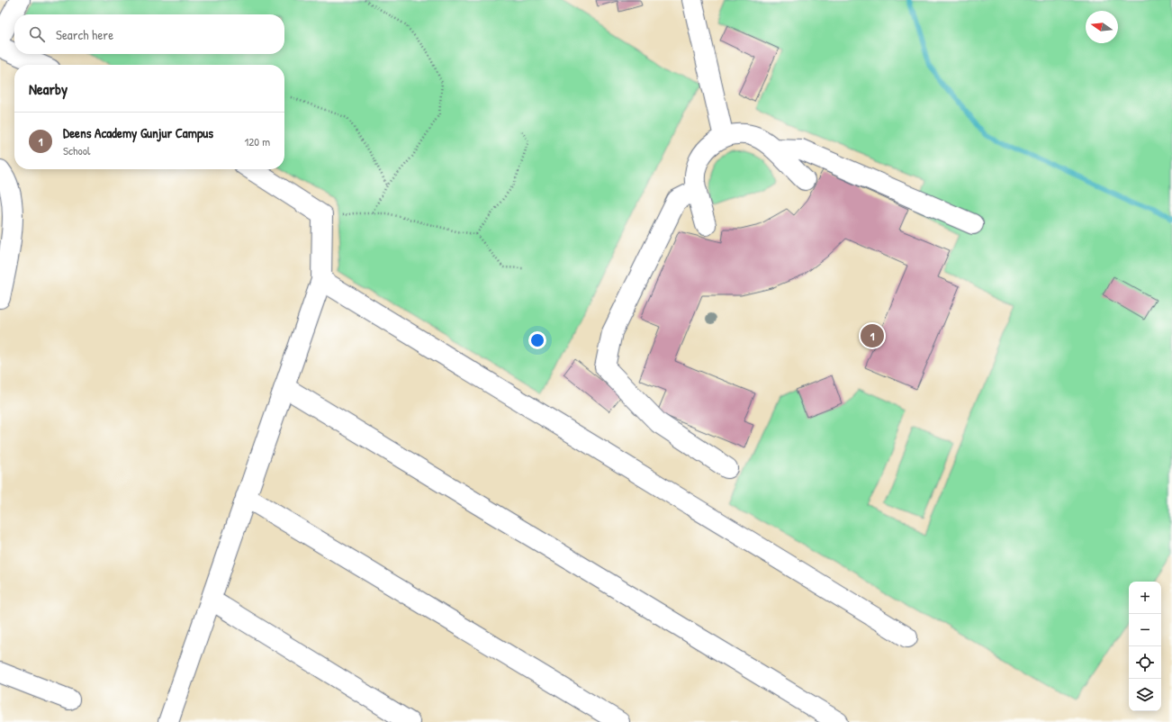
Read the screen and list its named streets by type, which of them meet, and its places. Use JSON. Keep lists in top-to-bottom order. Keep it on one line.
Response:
{"north":"left","page":{"search":"Search here","heading":"Nearby","list":[{"mark":"1","name":"Deens Academy Gunjur Campus","note":"School","value":"120 m"}],"pins":"1","map_buttons":["+","−"]}}
